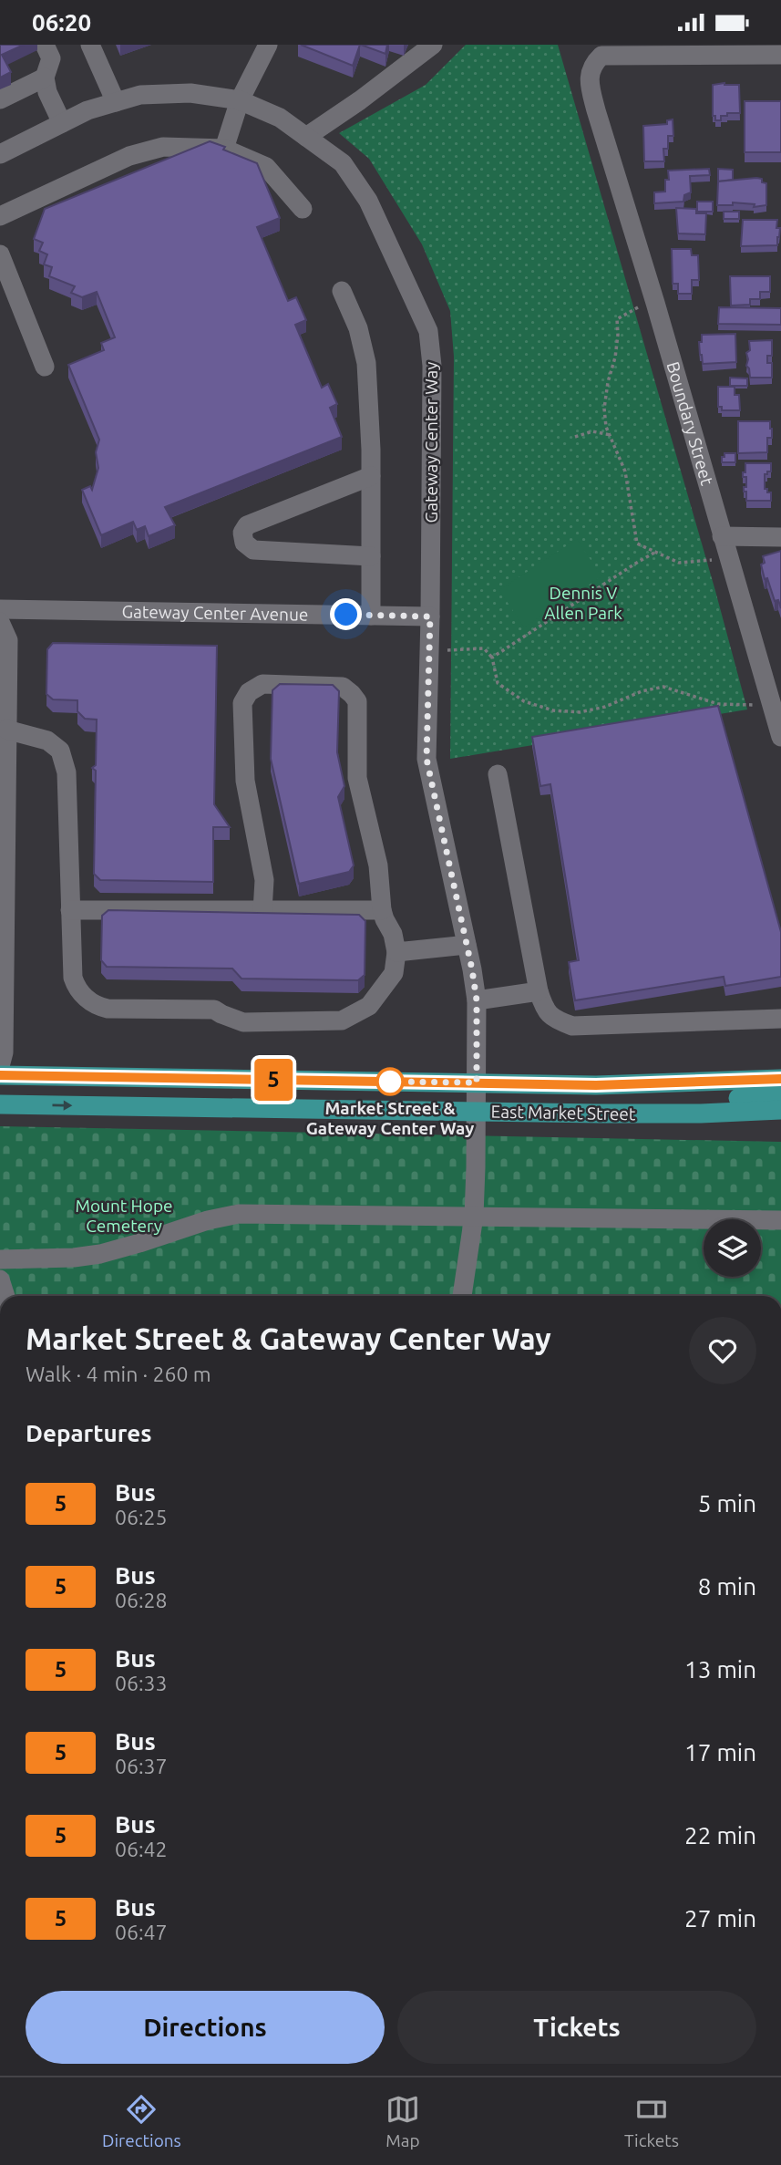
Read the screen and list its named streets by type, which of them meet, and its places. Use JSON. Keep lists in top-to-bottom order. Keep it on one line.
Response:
{"streets":{"main road":["East Market Street"],"street":["Boundary Street","Gateway Center Way","Gateway Center Avenue"]},"crossings":[["Gateway Center Way","Gateway Center Avenue"],["Gateway Center Way","East Market Street"]],"parks":["Dennis V Allen Park","Mount Hope Cemetery"],"places":["Market Street & Gateway Center Way"],"lines":["bus line 5"],"page":{"status":"06:20","on_map":"5","heading":[["Market Street & Gateway Center Way","Walk · 4 min · 260 m"],"Departures"],"list":[{"mark":"5","name":"Bus","note":"06:25","value":"5 min"},{"mark":"5","name":"Bus","note":"06:28","value":"8 min"},{"mark":"5","name":"Bus","note":"06:33","value":"13 min"},{"mark":"5","name":"Bus","note":"06:37","value":"17 min"},{"mark":"5","name":"Bus","note":"06:42","value":"22 min"},{"mark":"5","name":"Bus","note":"06:47","value":"27 min"}],"buttons":["Directions","Tickets"],"tabs":["Directions","Map","Tickets"]}}
